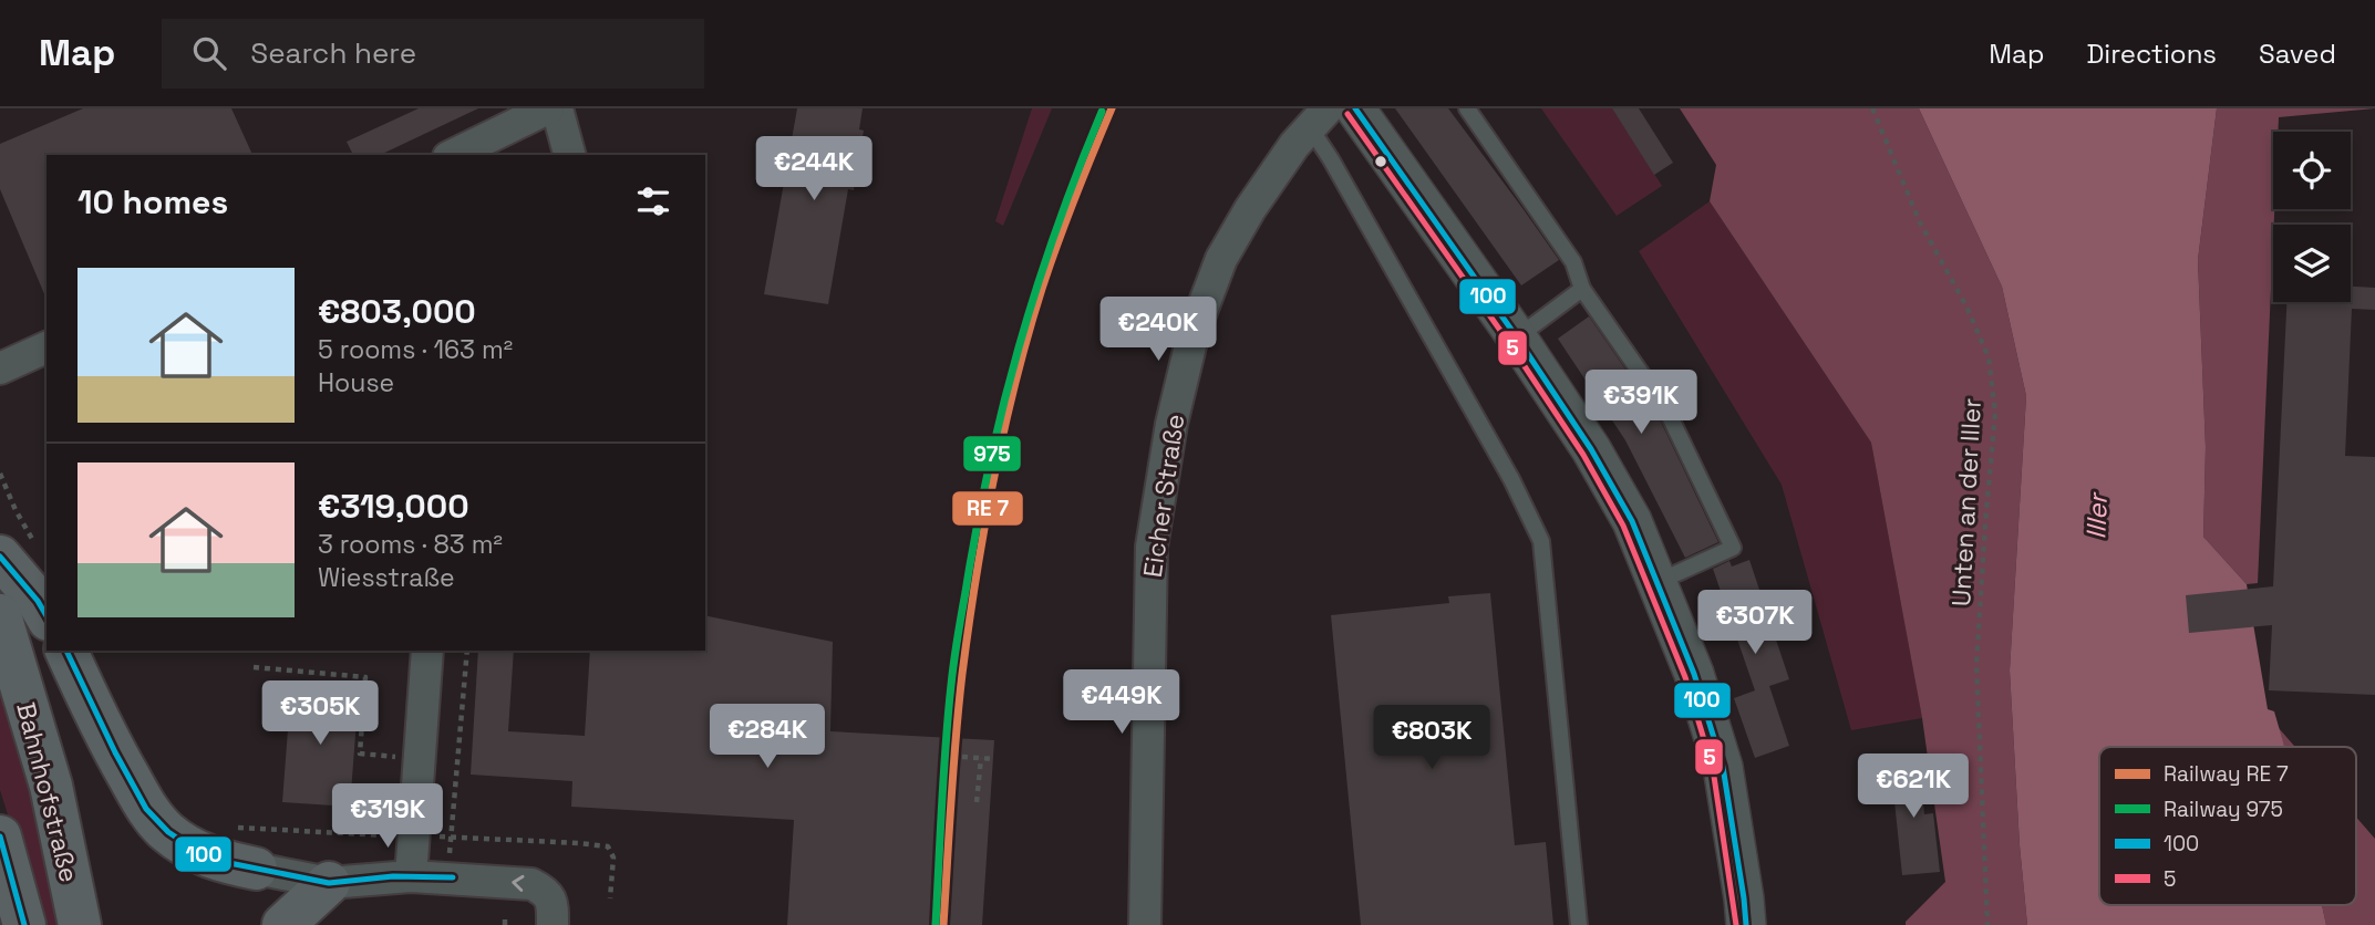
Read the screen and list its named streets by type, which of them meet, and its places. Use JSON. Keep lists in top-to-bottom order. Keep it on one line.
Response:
{"streets":{"main road":["Bahnhofstraße"],"street":["Eicher Straße"],"path":["Unten an der Iller"]},"water":["Iller"],"lines":["transit line 100","rail line 975","transit line 5"],"legend":["Railway RE 7","Railway 975","100","5"],"page":{"header":"Map","search":"Search here","nav":["Map","Directions","Saved"],"price":["€244K","€240K","€391K","€307K","€449K","€305K","€284K","€803K","€621K","€319K"],"heading":"10 homes","list":[{"name":"€803,000","note":"5 rooms · 163 m² · House"},{"name":"€319,000","note":"3 rooms · 83 m² · Wiesstraße"}]}}
